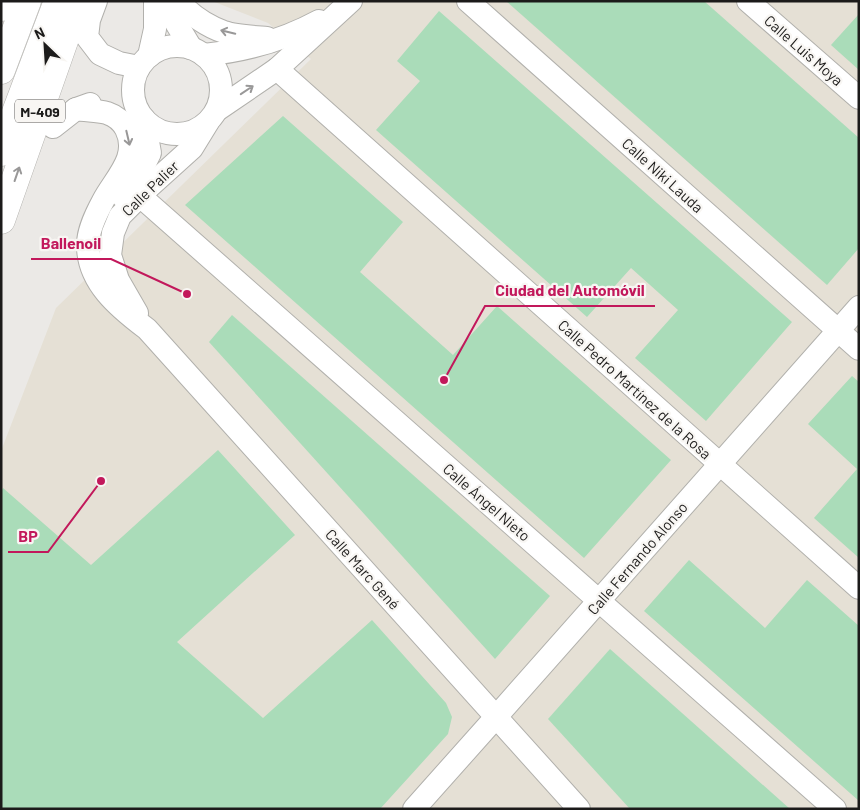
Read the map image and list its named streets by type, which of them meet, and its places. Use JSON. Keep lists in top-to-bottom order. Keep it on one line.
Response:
{"streets":{"highway":["M-409"],"street":["Calle Luis Moya","Calle Niki Lauda","Calle Palier","Calle Pedro Martínez de la Rosa","Calle Ángel Nieto","Calle Fernando Alonso","Calle Marc Gené"]},"crossings":[["Calle Niki Lauda","Calle Fernando Alonso"],["Calle Palier","Calle Pedro Martínez de la Rosa"],["Calle Palier","Calle Ángel Nieto"],["Calle Palier","Calle Marc Gené"],["Calle Pedro Martínez de la Rosa","Calle Fernando Alonso"],["Calle Ángel Nieto","Calle Fernando Alonso"],["Calle Fernando Alonso","Calle Marc Gené"]],"places":["Ballenoil","Ciudad del Automóvil","BP"],"north":"top left"}
